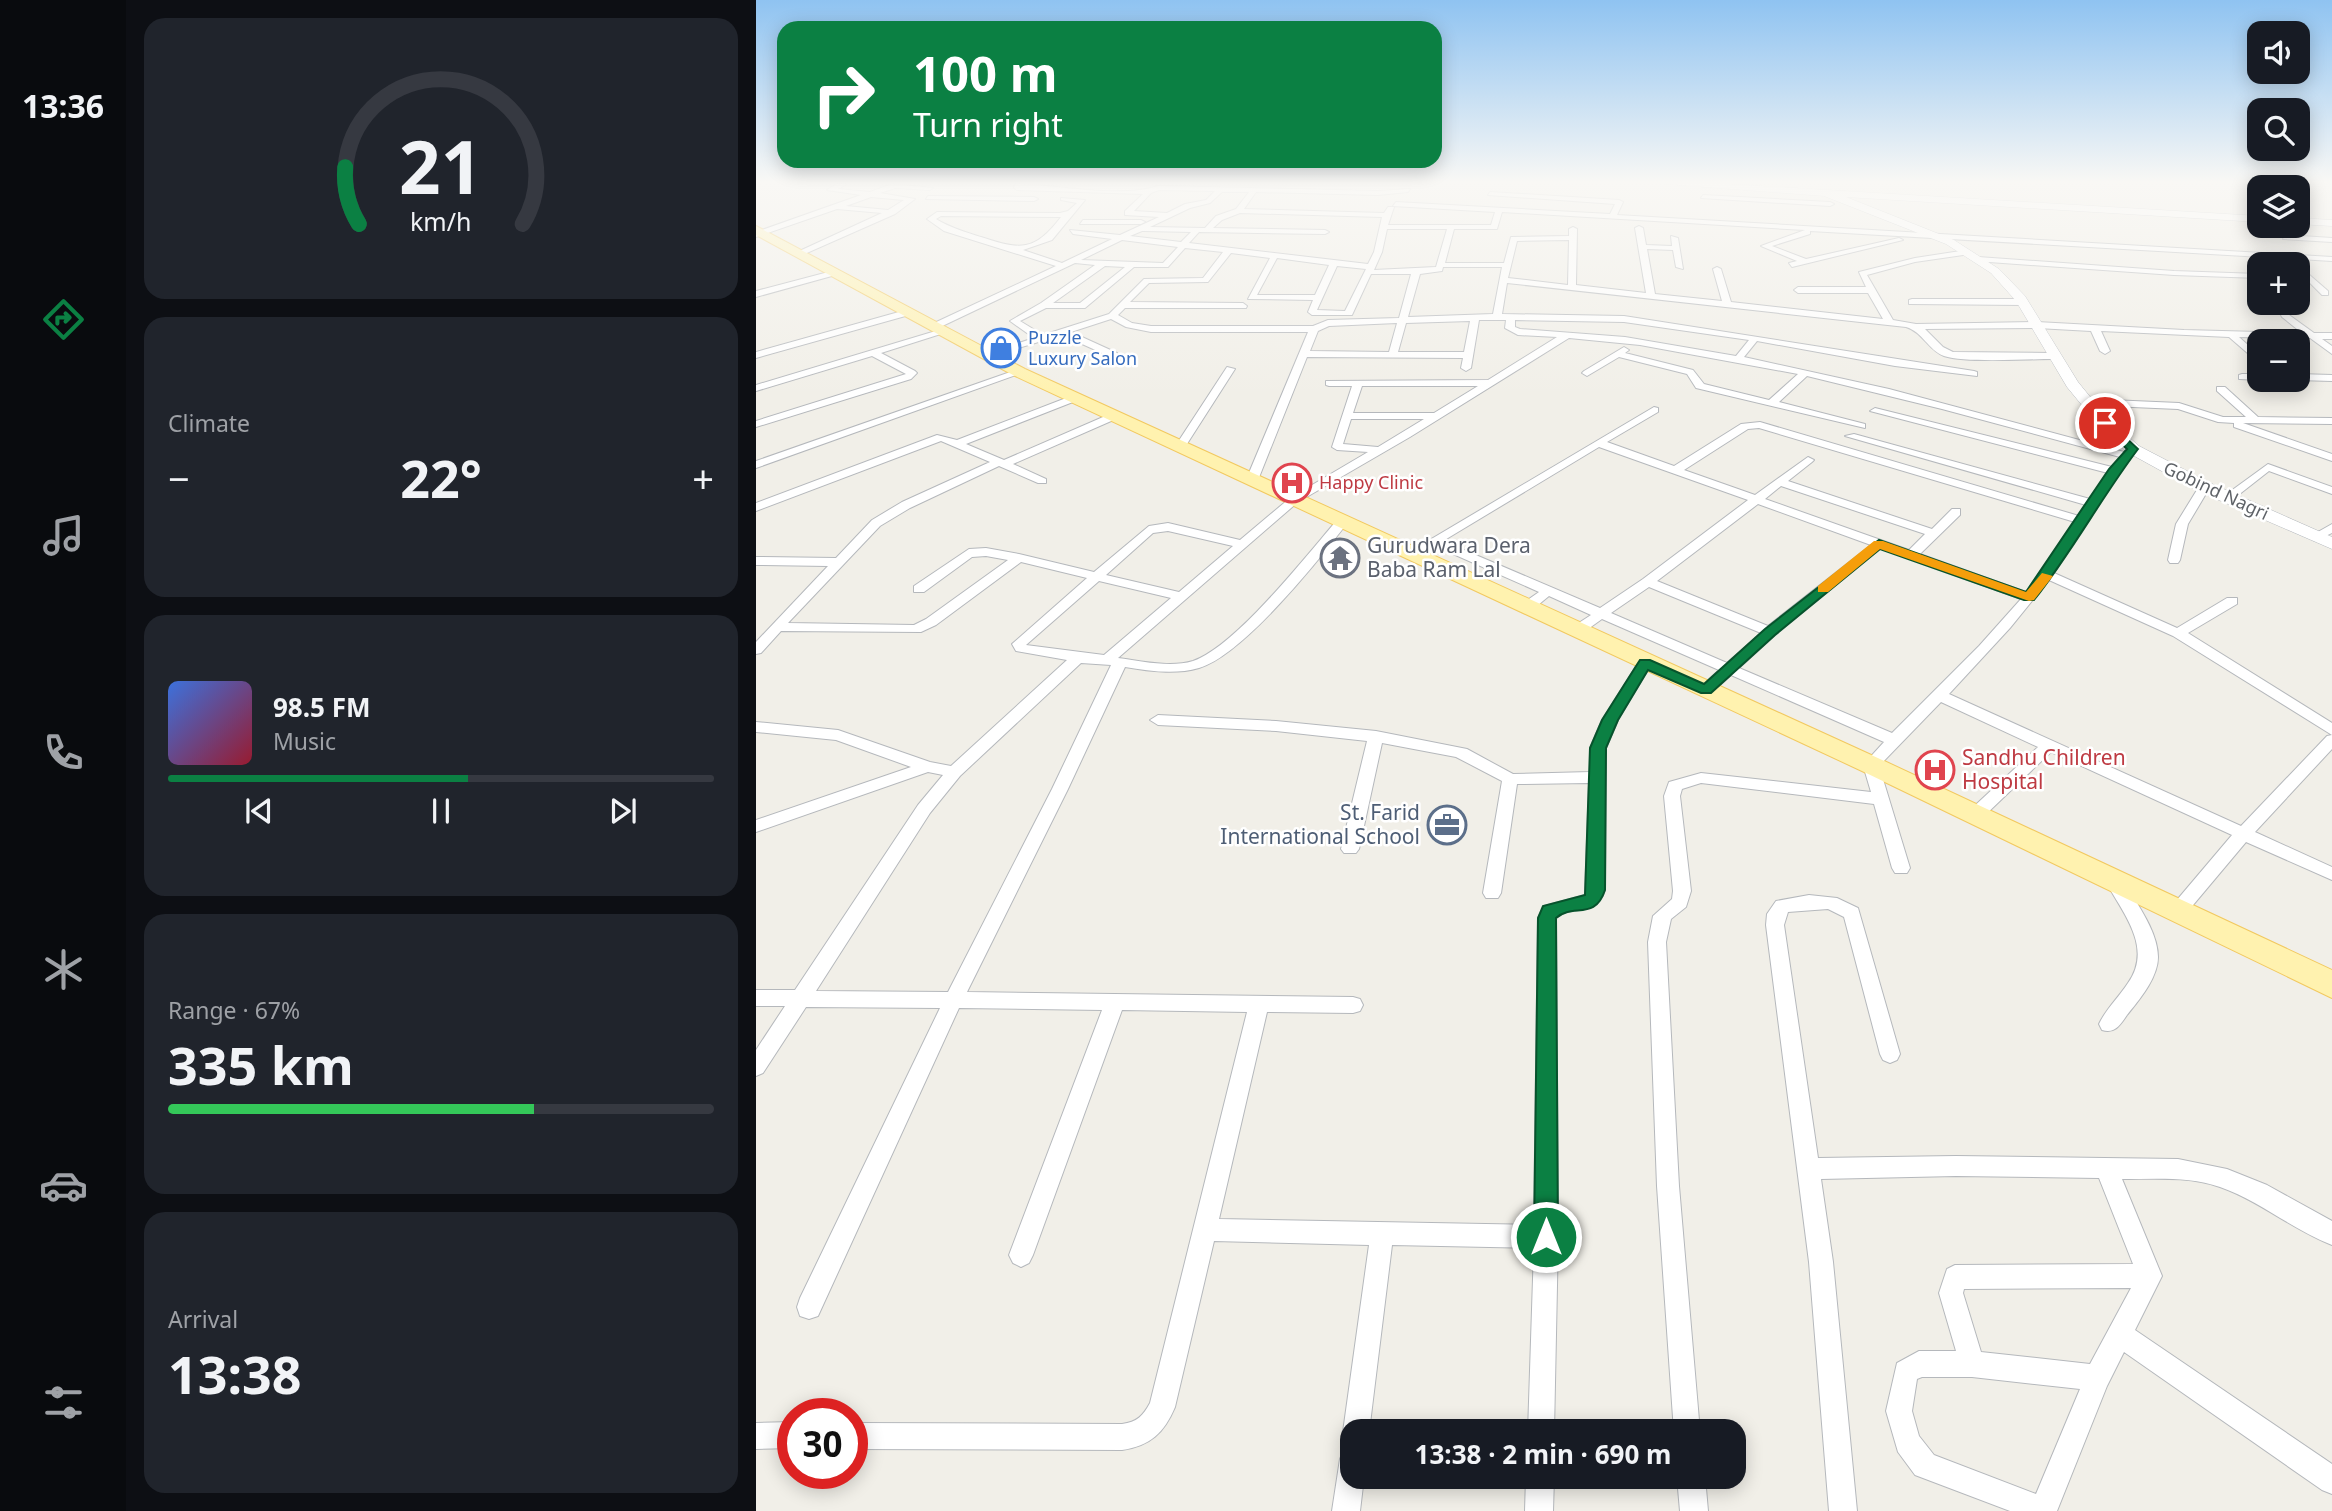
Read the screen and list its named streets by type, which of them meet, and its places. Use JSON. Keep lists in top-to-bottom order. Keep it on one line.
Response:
{"streets":{"street":["Gobind Nagri"]},"places":{"shop":["Puzzle Luxury Salon"],"hospital":["Happy Clinic","Sandhu Children Hospital"],"temple":["Gurudwara Dera Baba Ram Lal"],"office":["St. Farid International School"]},"page":{"tabs":"13:36","map_buttons":["+","−"],"turn":["100 m","Turn right"],"tile":["Climate",["Range · 67%","335 km"],["Arrival","13:38"]],"heat":["−","22°","+"],"song":["98.5 FM","Music"],"limit":"30","trip":"13:38 · 2 min · 690 m","gauge":["21","km/h"]}}
